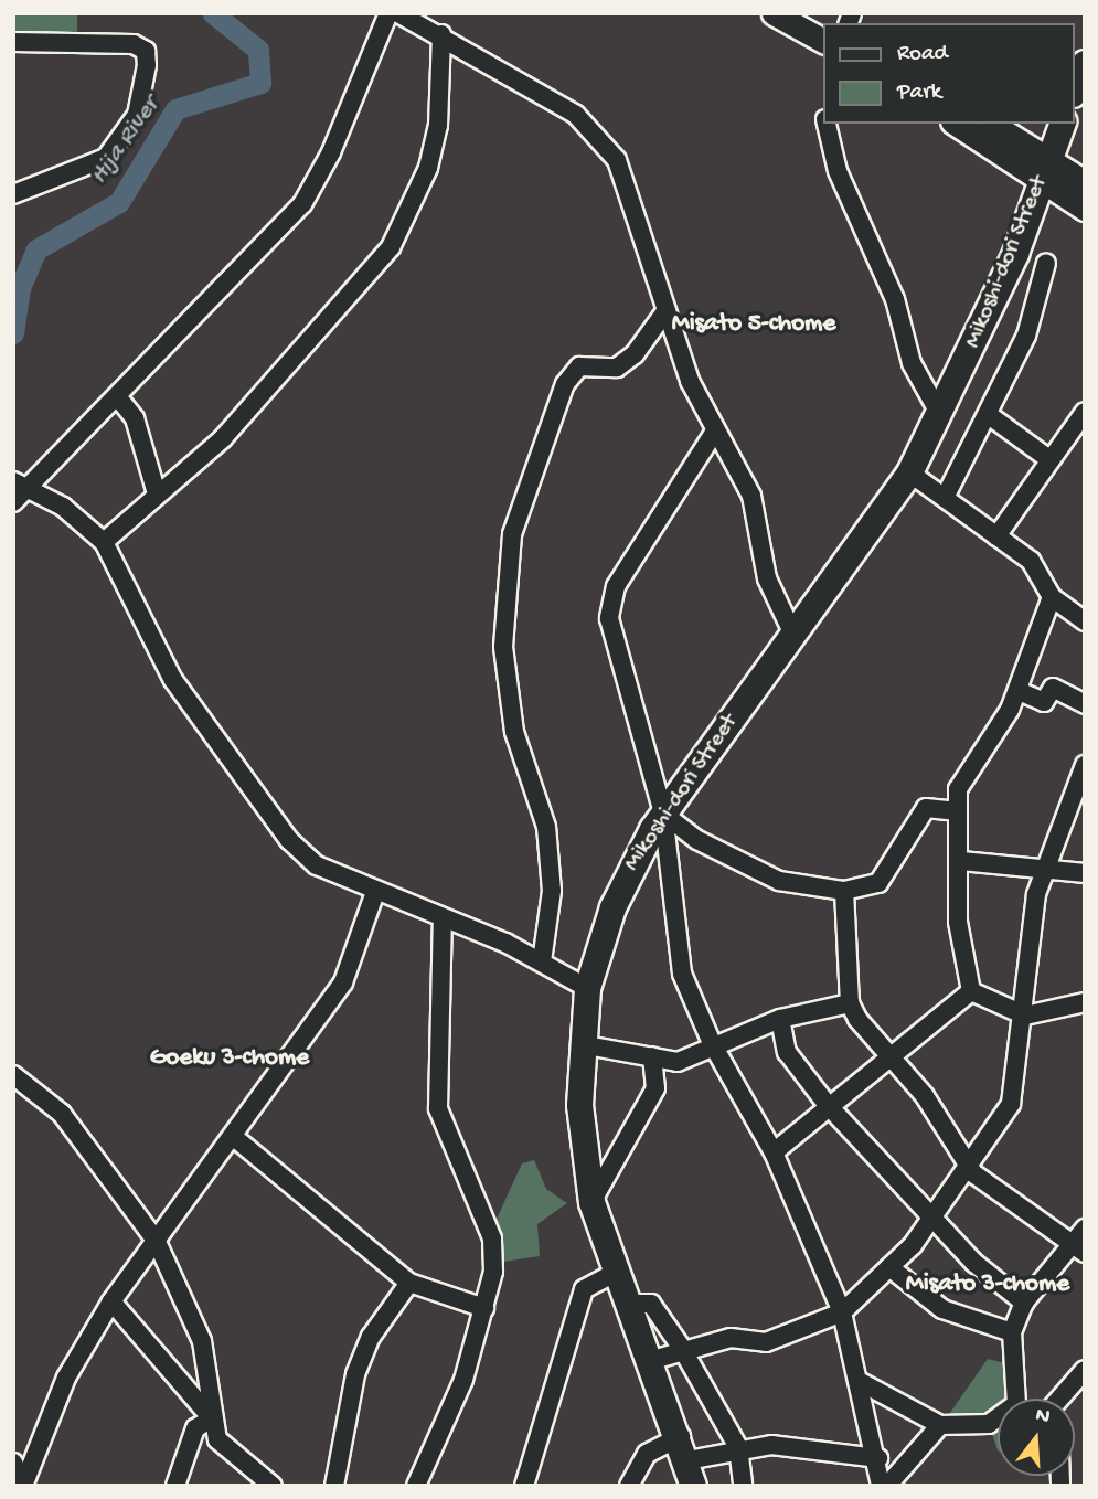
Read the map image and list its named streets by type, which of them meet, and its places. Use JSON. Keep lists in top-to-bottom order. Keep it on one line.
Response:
{"streets":{"highway":["Mikoshi-dori Street"]},"districts":["Misato 5-chome","Goeku 3-chome","Misato 3-chome"],"water":["Hija River"],"legend":["Road","Park"],"north":"top"}
